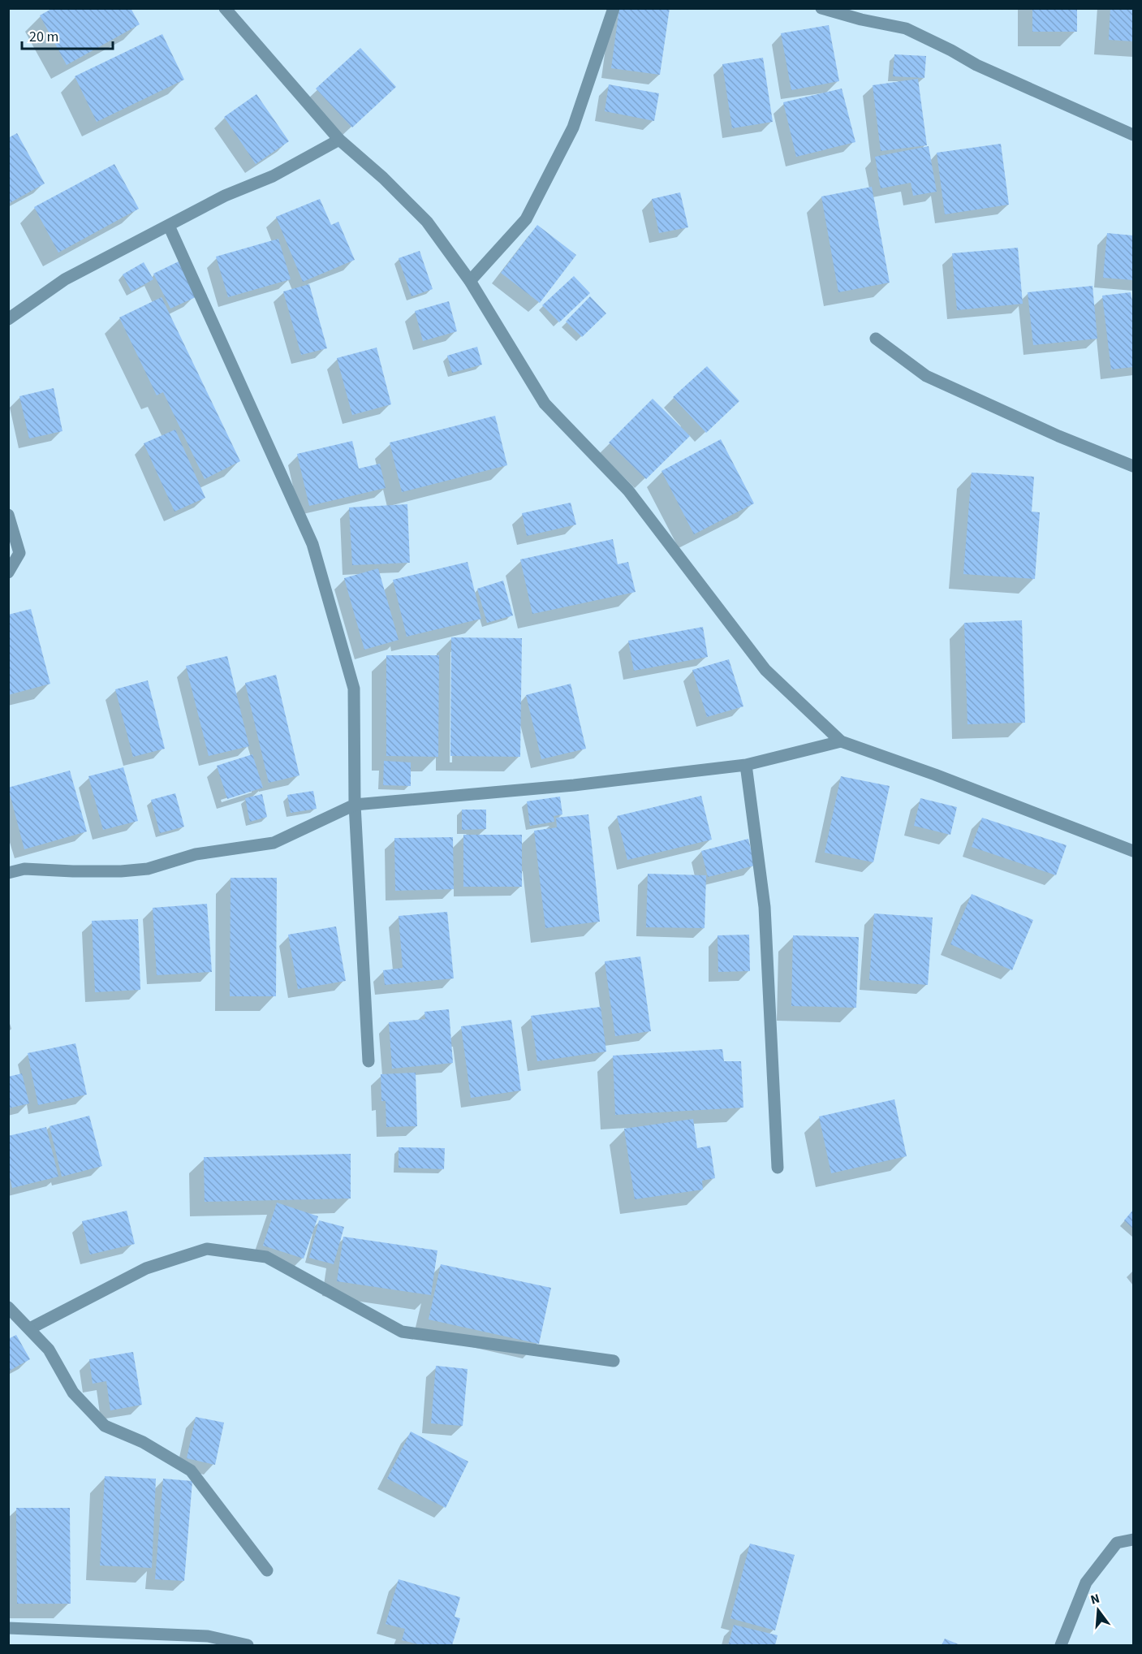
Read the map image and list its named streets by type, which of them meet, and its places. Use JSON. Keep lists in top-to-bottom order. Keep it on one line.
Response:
{"scale_bar":"20 m","north":"top"}
